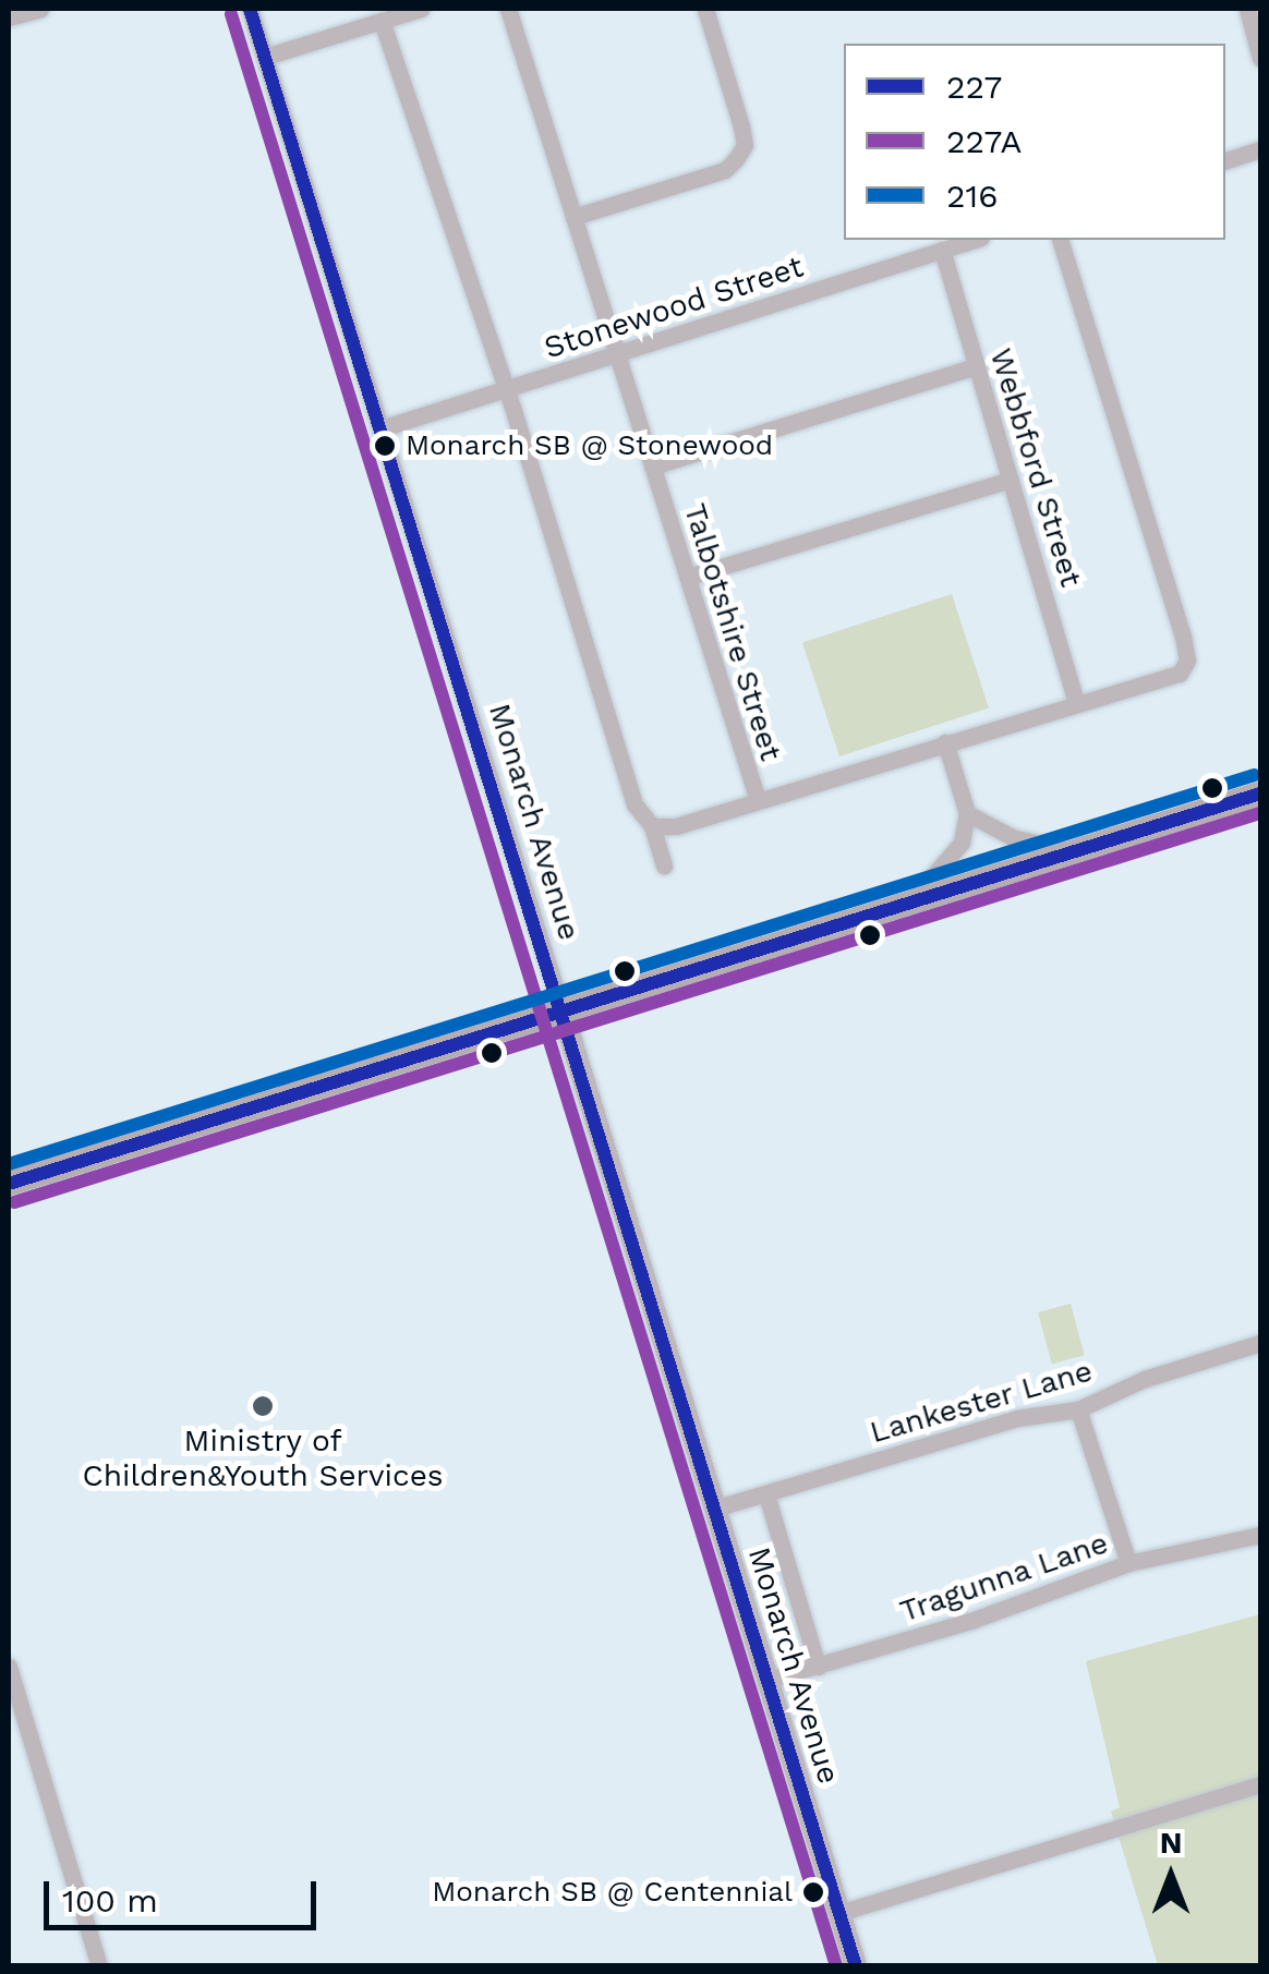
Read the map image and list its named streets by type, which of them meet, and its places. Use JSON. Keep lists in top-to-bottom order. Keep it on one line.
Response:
{"streets":{"street":["Stonewood Street","Webbford Street","Talbotshire Street","Monarch Avenue","Lankester Lane","Tragunna Lane"]},"crossings":[["Stonewood Street","Webbford Street"],["Stonewood Street","Talbotshire Street"],["Stonewood Street","Monarch Avenue"],["Monarch Avenue","Lankester Lane"],["Monarch Avenue","Tragunna Lane"]],"places":["Monarch SB @ Stonewood","Ministry of Children&Youth Services","Monarch SB @ Centennial"],"lines":["transit line 227","transit line 227A","transit line 216"],"legend":["227","227A","216"],"scale_bar":"100 m","north":"top"}
